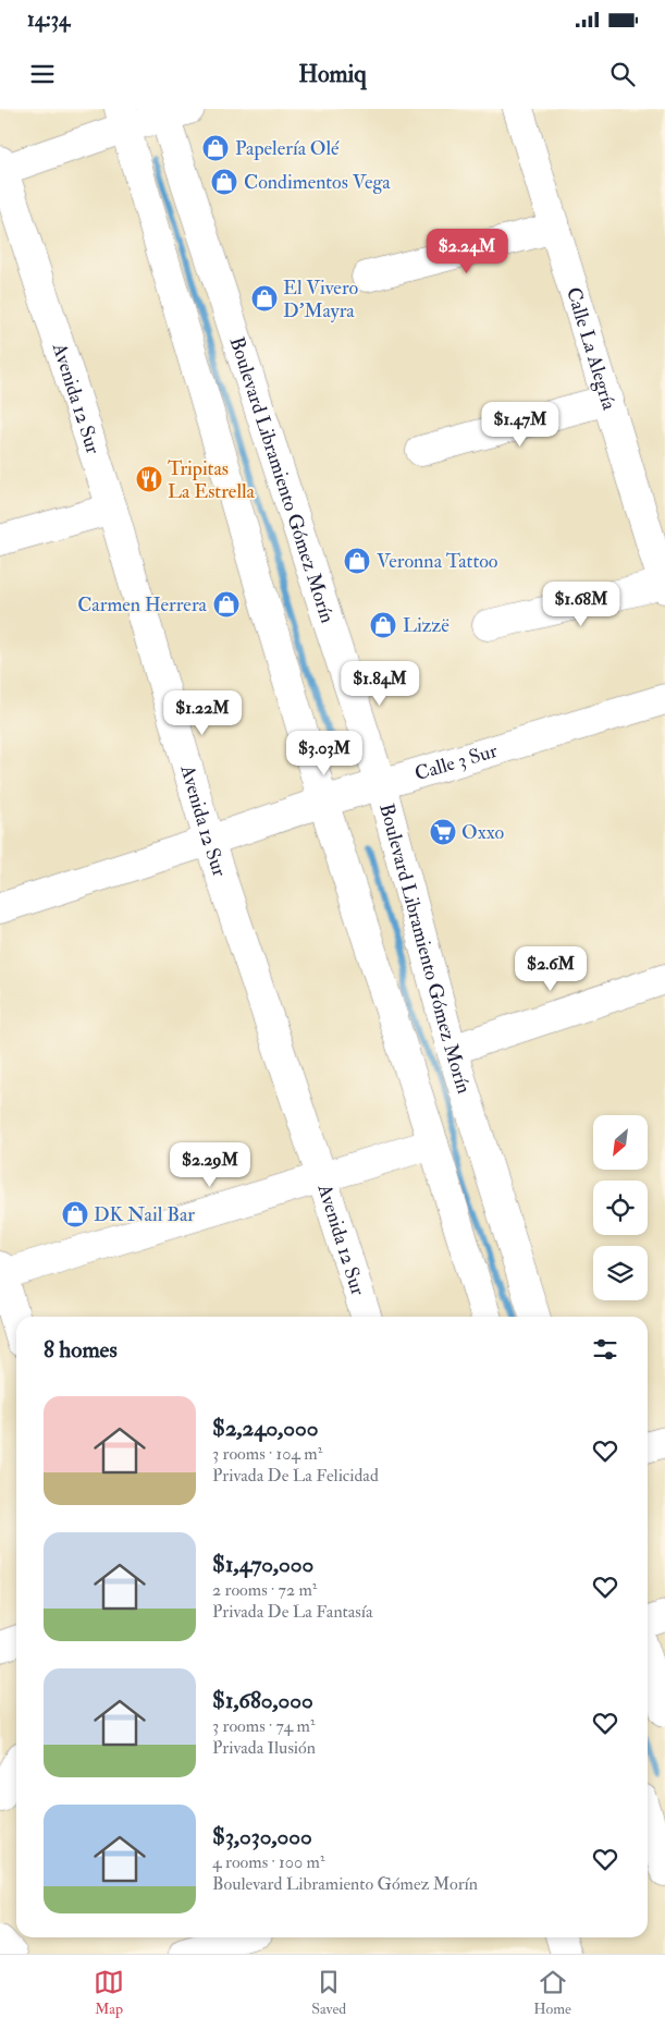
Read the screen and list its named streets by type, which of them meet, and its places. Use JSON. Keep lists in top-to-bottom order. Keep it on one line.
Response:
{"streets":{"street":["Calle La Alegría","Avenida 12 Sur","Boulevard Libramiento Gómez Morín","Calle 3 Sur"]},"crossings":[["Avenida 12 Sur","Calle 3 Sur"],["Boulevard Libramiento Gómez Morín","Calle 3 Sur"]],"places":{"shop":["Papelería Olé","Condimentos Vega","El Vivero D'Mayra","Veronna Tattoo","Carmen Herrera","Lizzë","DK Nail Bar"],"restaurant":["Tripitas La Estrella"],"supermarket":["Oxxo"]},"north":"bottom left","page":{"status":"14:34","header":"Homiq","price":["$2.24M","$1.47M","$1.68M","$1.84M","$1.22M","$3.03M","$2.6M","$2.29M"],"heading":"8 homes","list":[{"name":"$2,240,000","note":"3 rooms · 104 m² · Privada De La Felicidad"},{"name":"$1,470,000","note":"2 rooms · 72 m² · Privada De La Fantasía"},{"name":"$1,680,000","note":"3 rooms · 74 m² · Privada Ilusión"},{"name":"$3,030,000","note":"4 rooms · 100 m² · Boulevard Libramiento Gómez Morín"}],"tabs":["Map","Saved","Home"]}}
